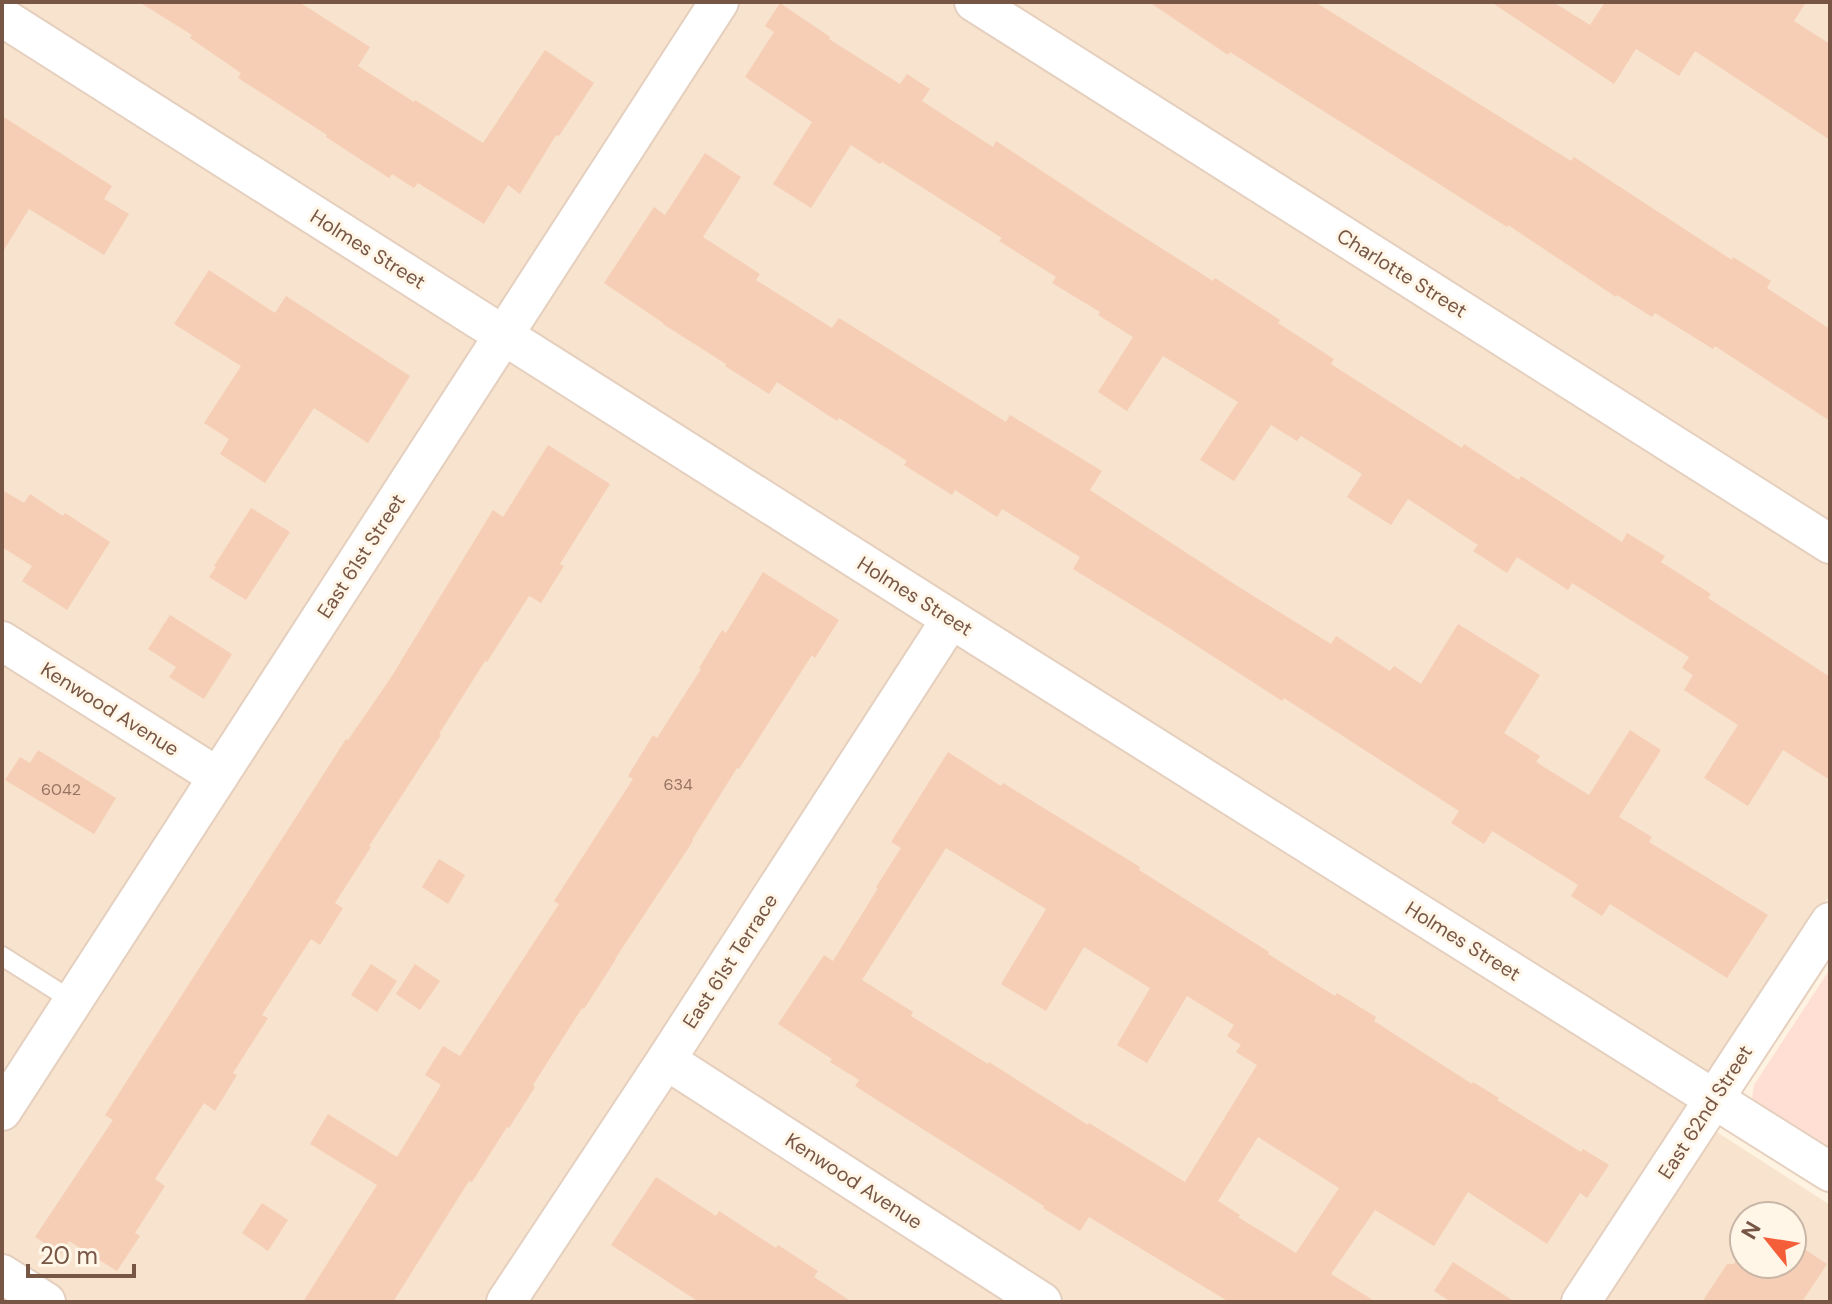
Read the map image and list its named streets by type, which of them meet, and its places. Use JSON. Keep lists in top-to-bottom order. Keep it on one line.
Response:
{"streets":{"street":["Holmes Street","Charlotte Street","East 61st Street","Kenwood Avenue","East 61st Terrace","East 62nd Street"]},"crossings":[["Holmes Street","East 61st Street"],["Holmes Street","East 61st Terrace"],["Holmes Street","East 62nd Street"],["East 61st Street","Kenwood Avenue"],["Kenwood Avenue","East 61st Terrace"]],"house_numbers":["634","6042"],"scale_bar":"20 m","north":"top left"}
